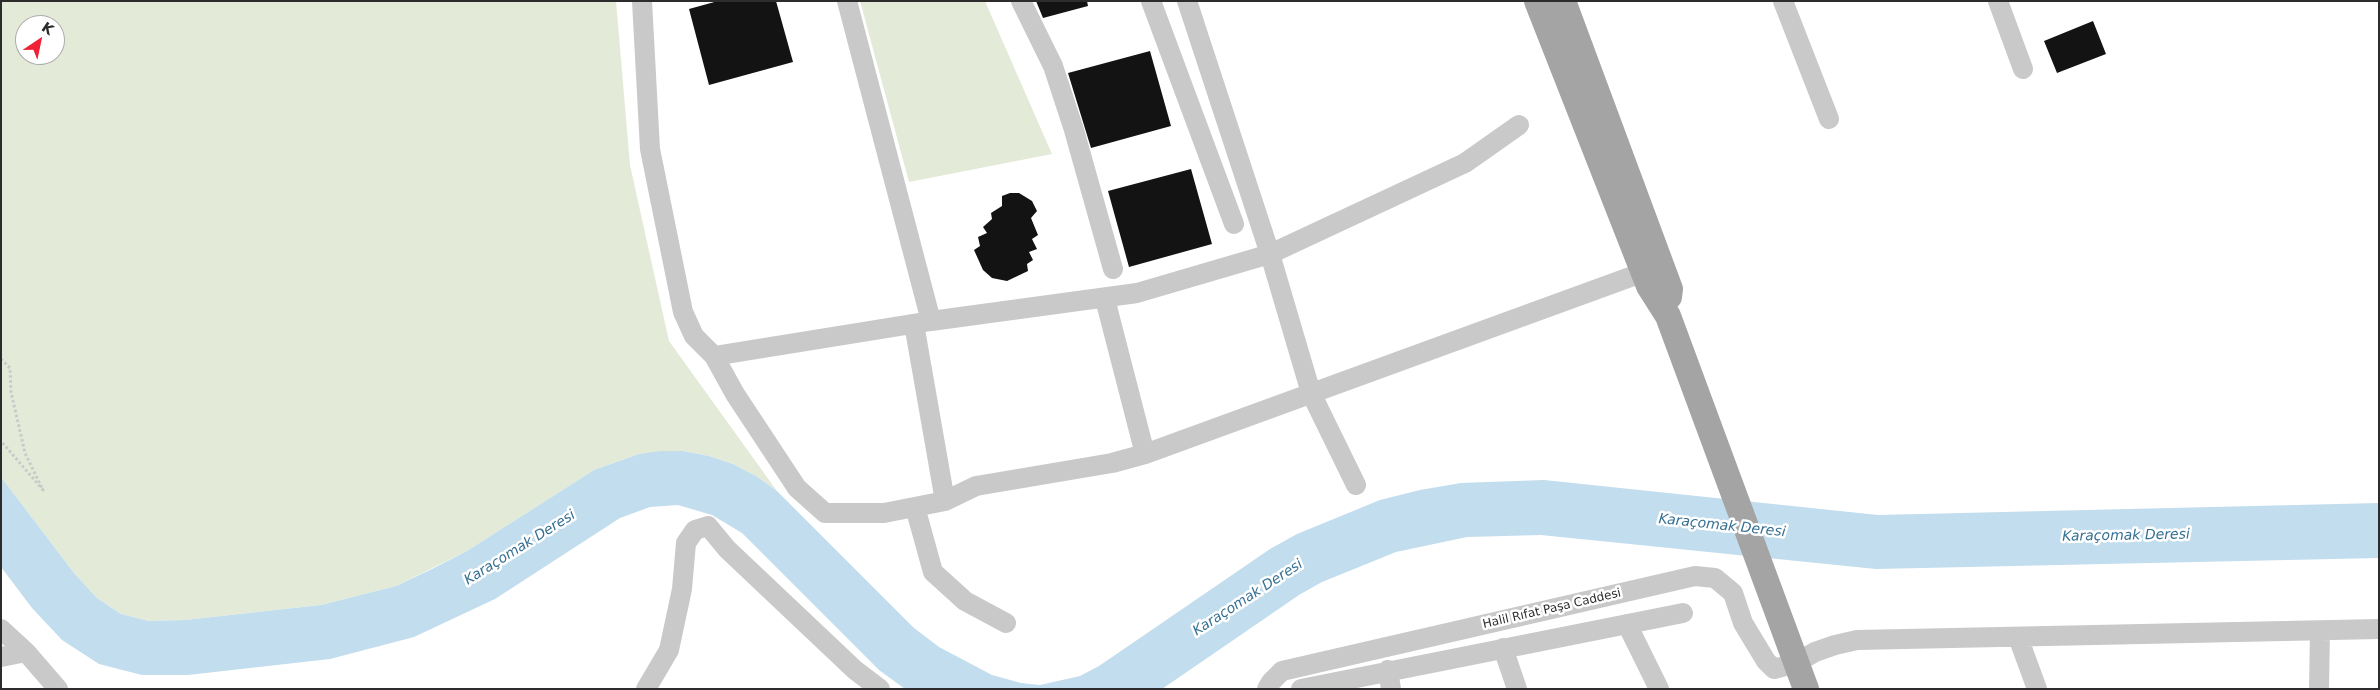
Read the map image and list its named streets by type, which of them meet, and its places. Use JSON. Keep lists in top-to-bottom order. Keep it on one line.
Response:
{"streets":{"street":["Halil Rıfat Paşa Caddesi"]},"water":["Karaçomak Deresi"],"north":"top right"}
